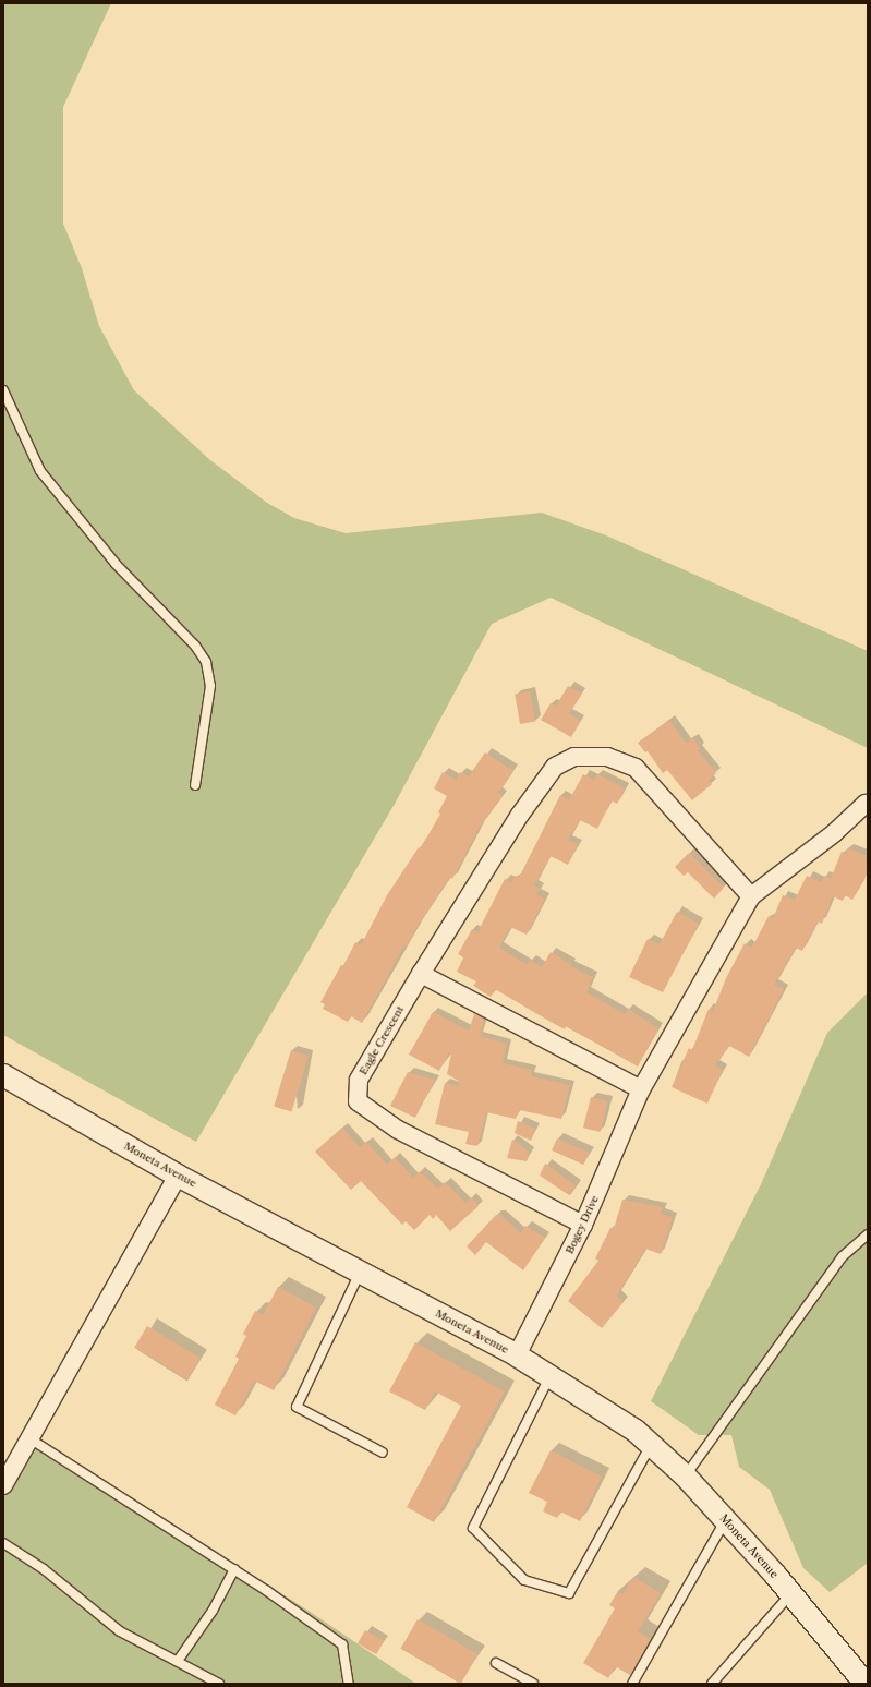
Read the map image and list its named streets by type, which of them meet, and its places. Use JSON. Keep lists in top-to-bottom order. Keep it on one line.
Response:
{"streets":{"street":["Eagle Crescent","Moneta Avenue","Bogey Drive"]},"crossings":[["Eagle Crescent","Bogey Drive"],["Moneta Avenue","Bogey Drive"]]}
